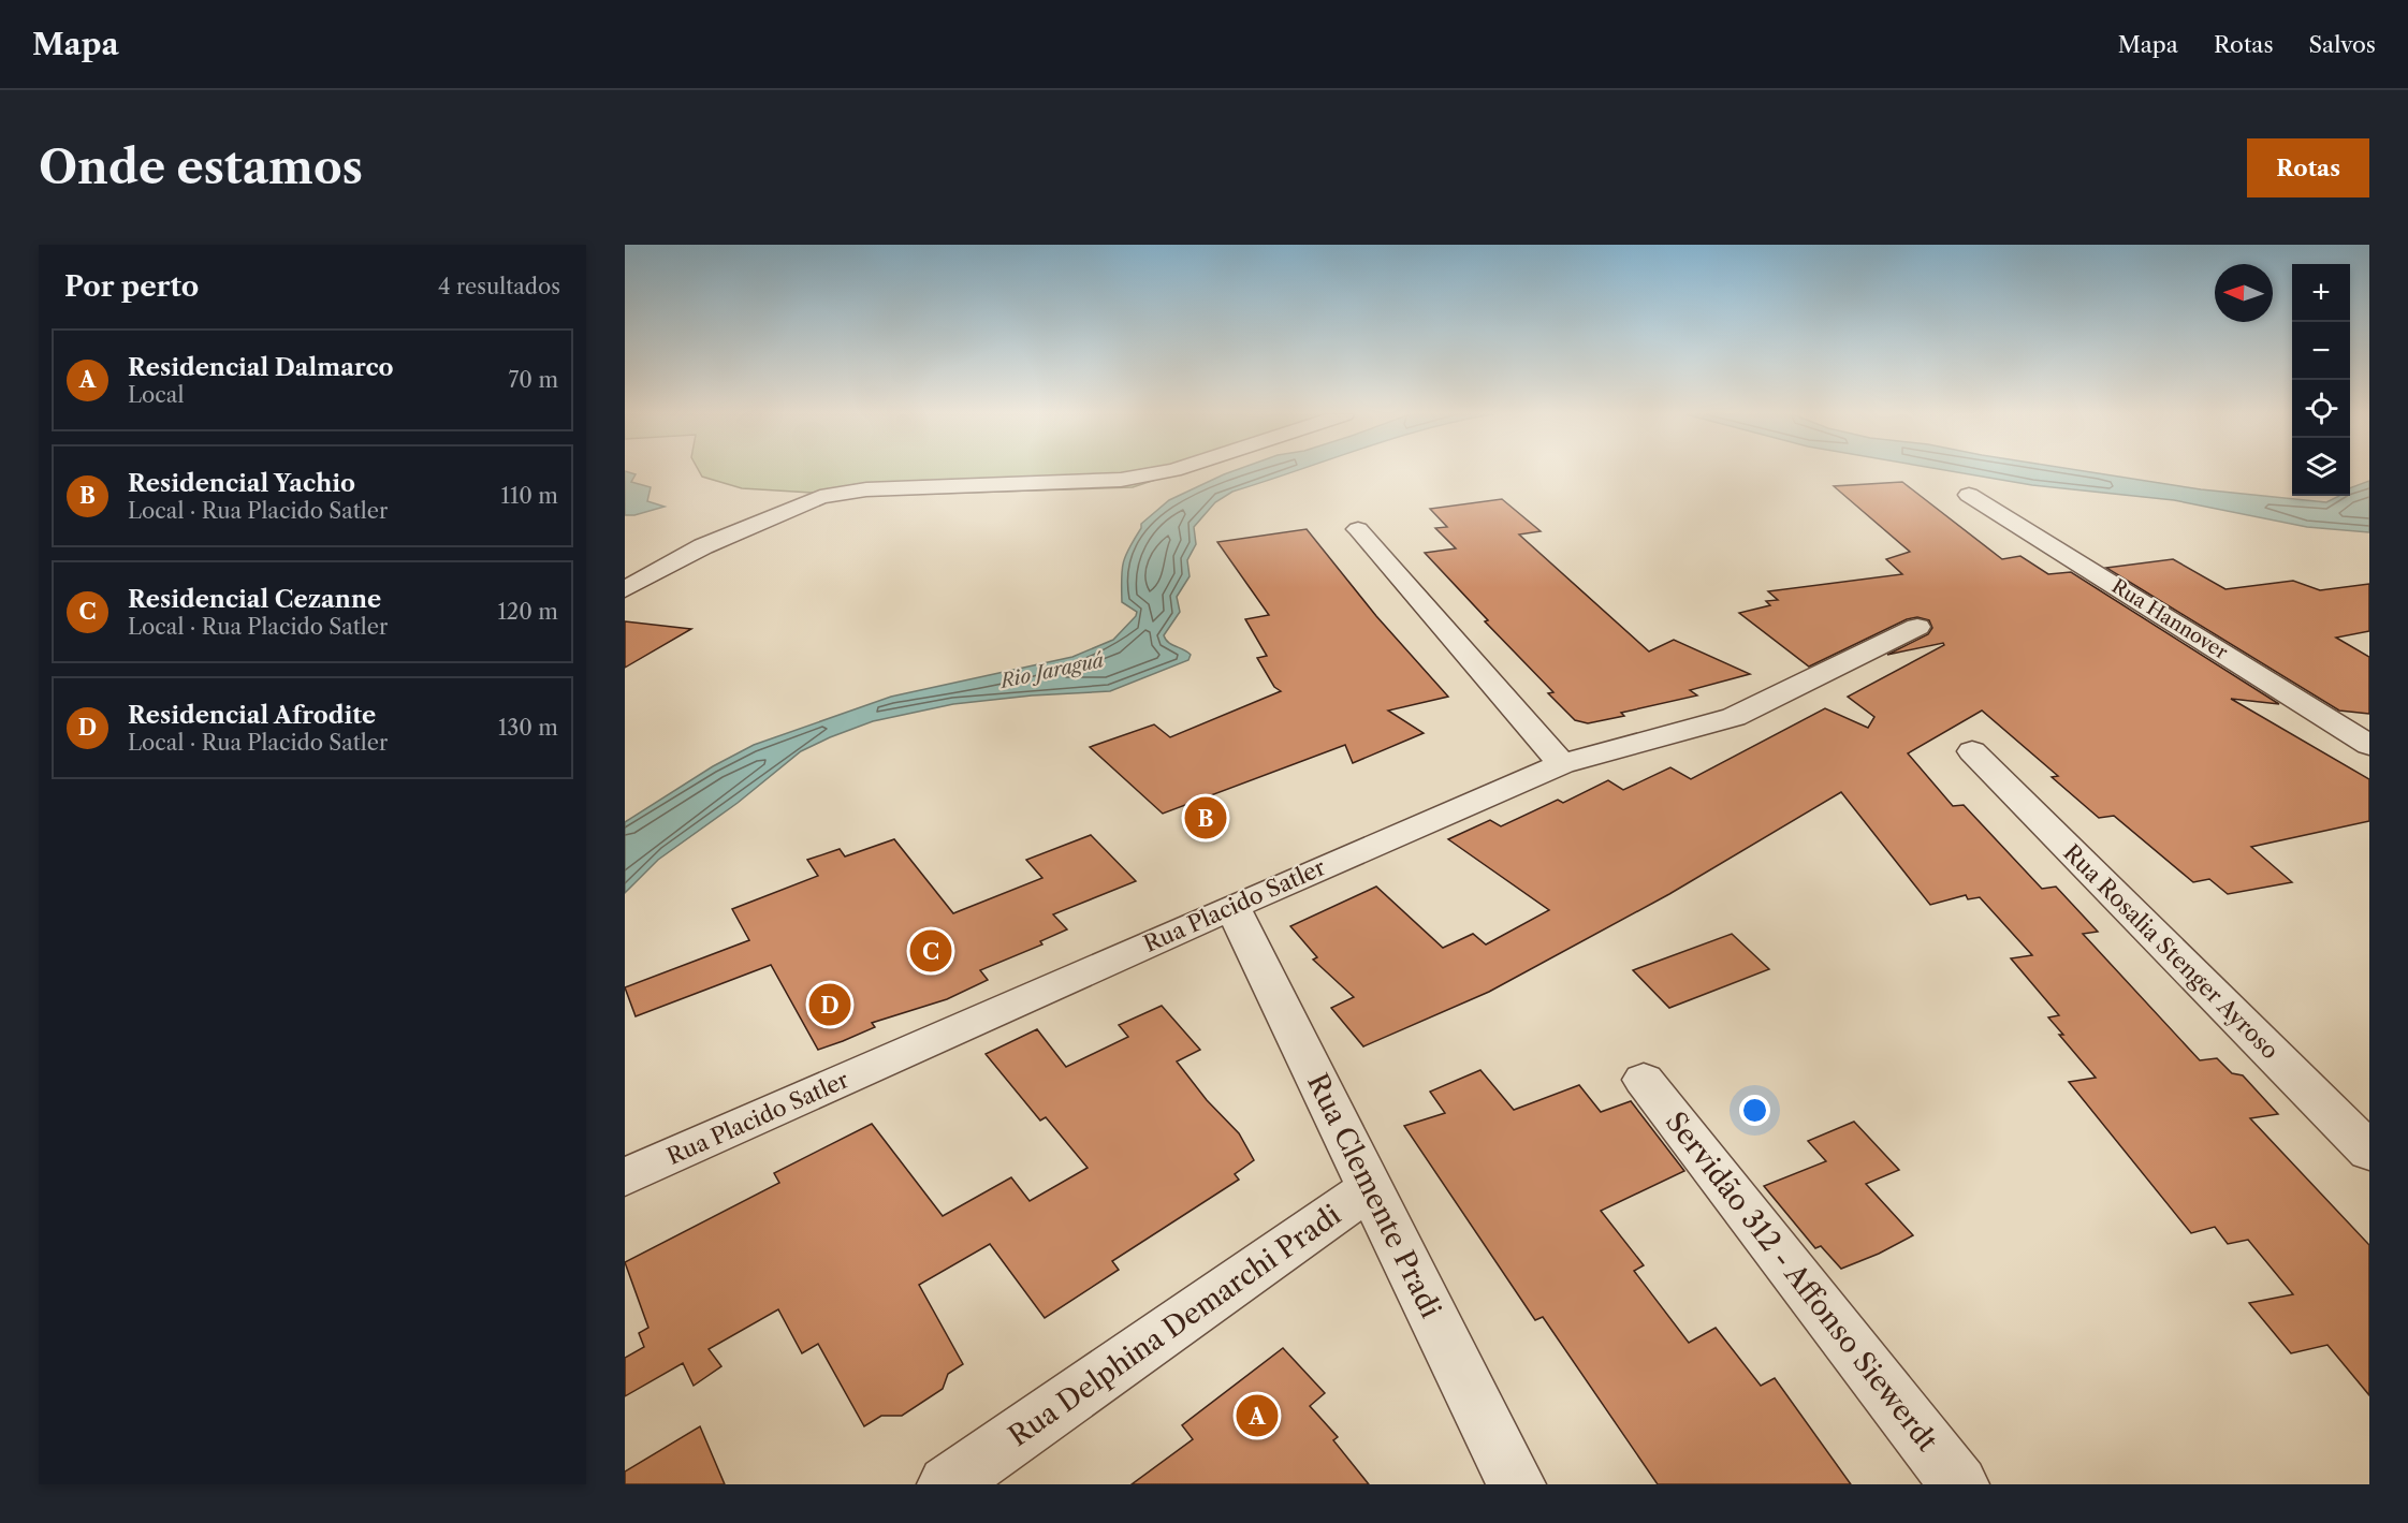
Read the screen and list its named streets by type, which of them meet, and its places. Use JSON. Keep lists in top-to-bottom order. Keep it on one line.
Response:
{"streets":{"street":["Rua Hannover","Rua Placido Satler","Rua Rosalia Stenger Ayroso","Rua Clemente Pradi","Servidão 312 - Affonso Siewerdt","Rua Delphina Demarchi Pradi"]},"crossings":[["Rua Placido Satler","Rua Clemente Pradi"],["Rua Clemente Pradi","Rua Delphina Demarchi Pradi"]],"water":["Rio Jaraguá"],"north":"left","page":{"header":"Mapa","nav":["Mapa","Rotas","Salvos"],"buttons":"Rotas","title":"Onde estamos","heading":["Por perto","4 resultados"],"map_buttons":["+","−"],"list":[{"mark":"A","name":"Residencial Dalmarco","note":"Local","value":"70 m"},{"mark":"B","name":"Residencial Yachio","note":"Local · Rua Placido Satler","value":"110 m"},{"mark":"C","name":"Residencial Cezanne","note":"Local · Rua Placido Satler","value":"120 m"},{"mark":"D","name":"Residencial Afrodite","note":"Local · Rua Placido Satler","value":"130 m"}],"pins":["B","C","D","A"]}}
